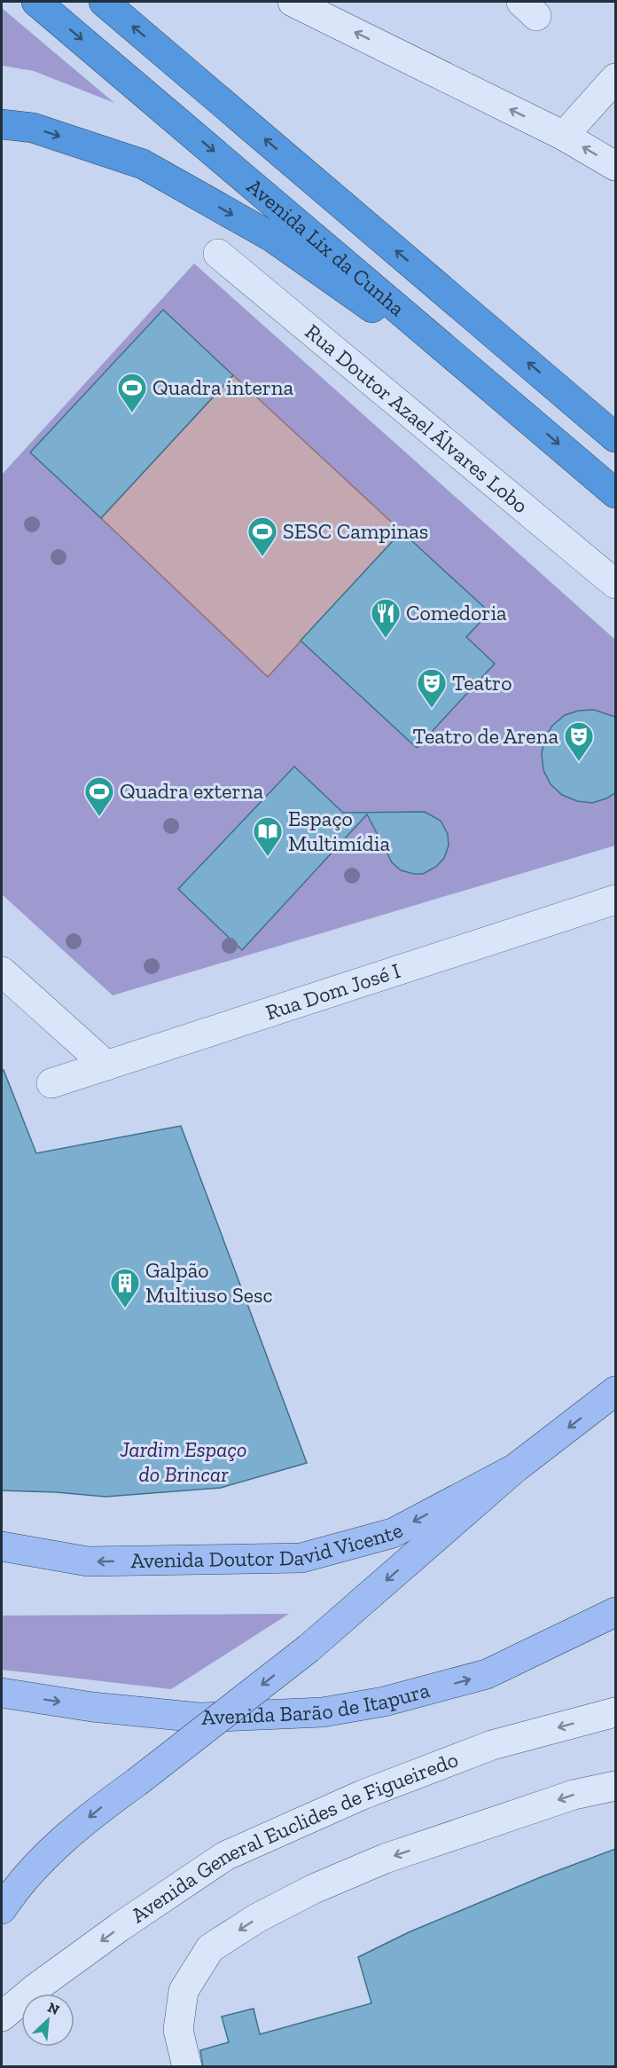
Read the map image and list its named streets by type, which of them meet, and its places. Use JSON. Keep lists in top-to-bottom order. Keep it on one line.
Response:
{"streets":{"highway":["Avenida Lix da Cunha"],"main road":["Rua Doutor Azael Álvares Lobo","Rua Dom José I","Avenida Doutor David Vicente","Avenida Barão de Itapura","Avenida General Euclides de Figueiredo"]},"one_way":["Avenida Doutor David Vicente","Avenida Barão de Itapura"],"parks":["Jardim Espaço do Brincar"],"places":{"sports":["Quadra interna","SESC Campinas","Quadra externa"],"restaurant":["Comedoria"],"theatre":["Teatro","Teatro de Arena"],"library":["Espaço Multimídia"],"building":["Galpão Multiuso Sesc"]},"north":"top right"}
